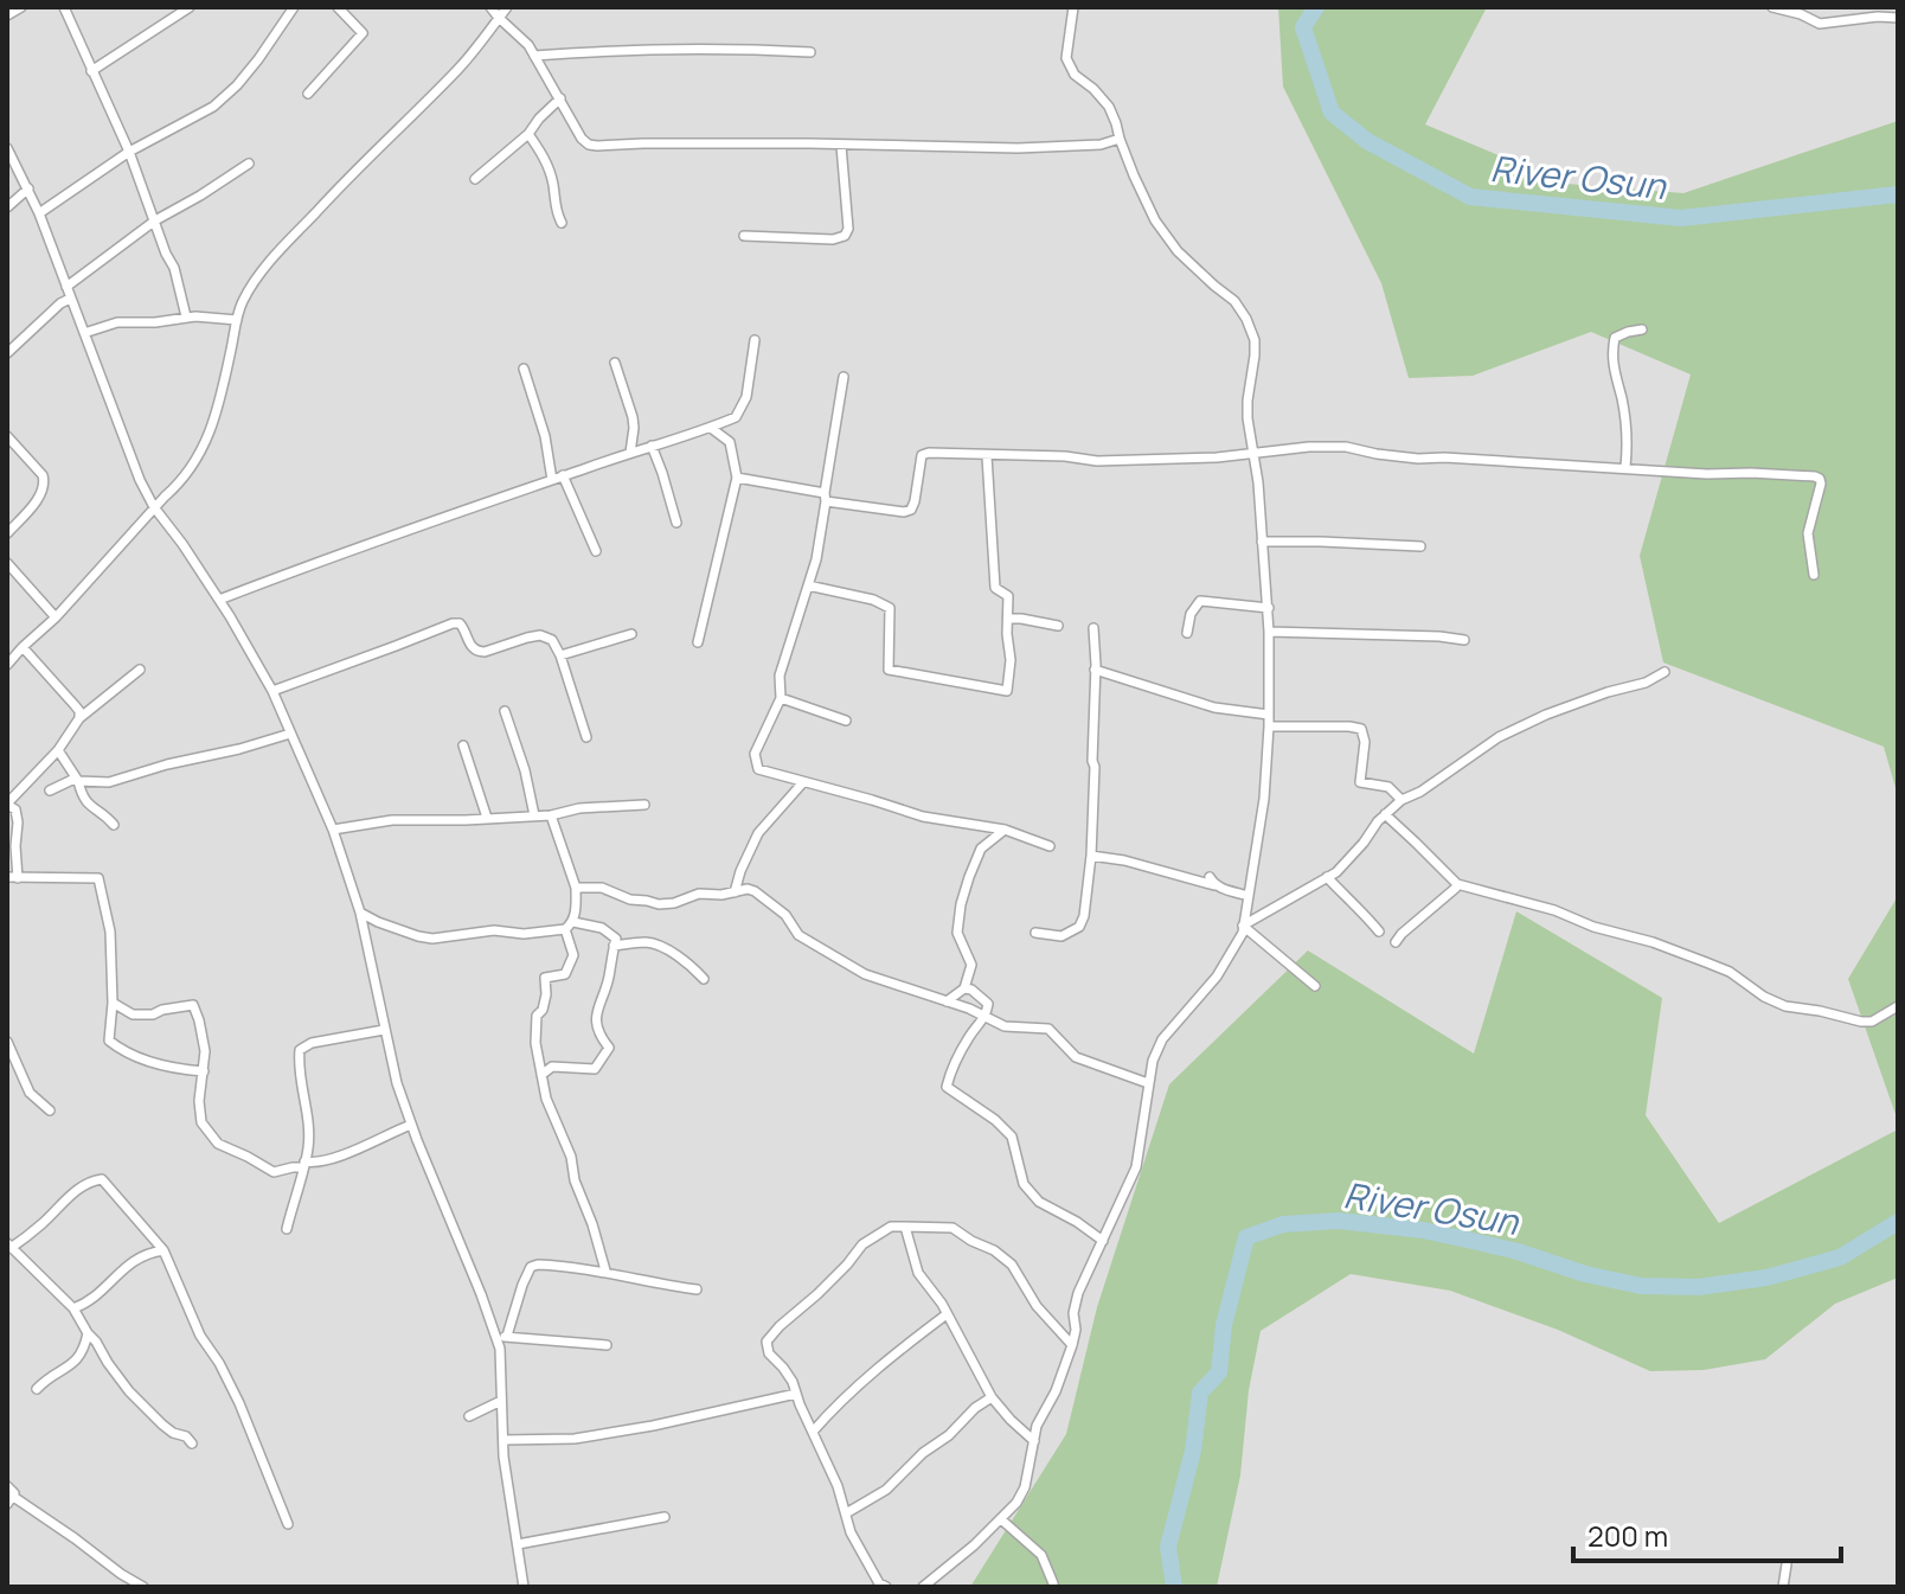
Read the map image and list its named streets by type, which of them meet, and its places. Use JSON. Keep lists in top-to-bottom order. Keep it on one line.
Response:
{"water":["River Osun"],"scale_bar":"200 m"}
